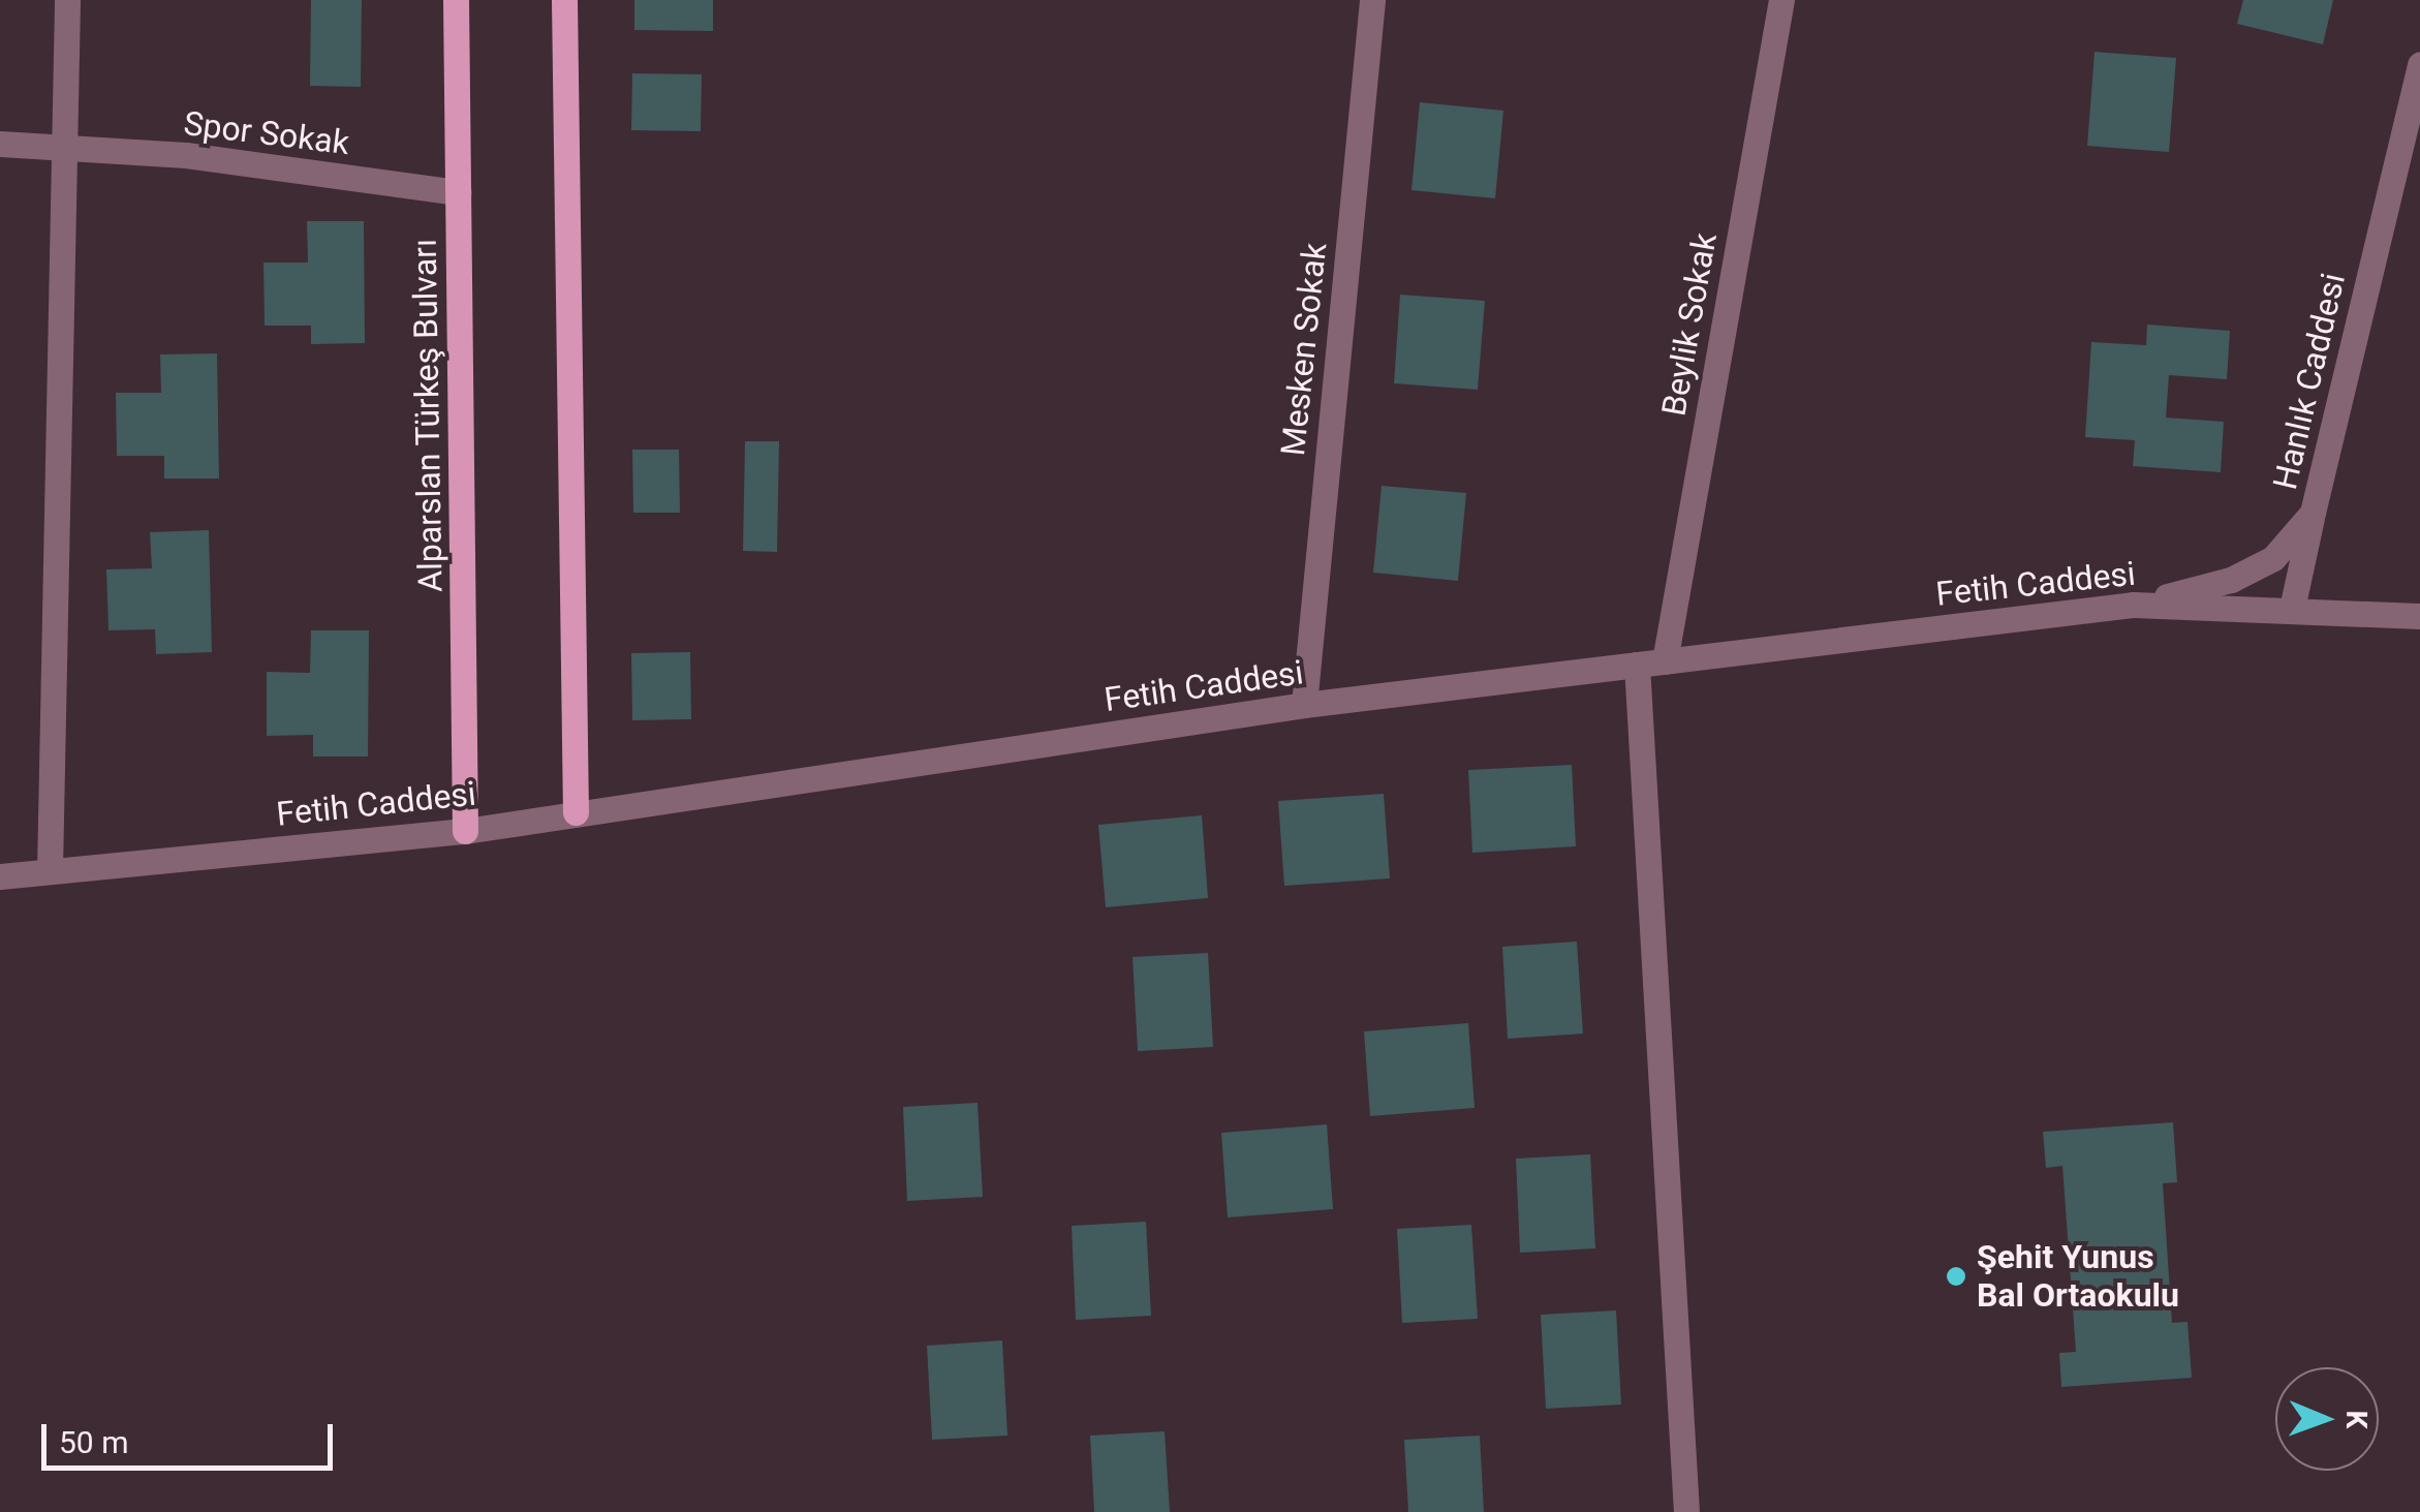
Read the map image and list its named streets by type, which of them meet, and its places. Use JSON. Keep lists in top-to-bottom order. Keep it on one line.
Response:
{"streets":{"main road":["Alparslan Türkeş Bulvarı"],"street":["Spor Sokak","Beylik Sokak","Mesken Sokak","Hanlık Caddesi","Fetih Caddesi"]},"crossings":[["Spor Sokak","Alparslan Türkeş Bulvarı"],["Beylik Sokak","Fetih Caddesi"],["Mesken Sokak","Fetih Caddesi"],["Hanlık Caddesi","Fetih Caddesi"],["Alparslan Türkeş Bulvarı","Fetih Caddesi"]],"places":["Şehit Yunus Bal Ortaokulu"],"scale_bar":"50 m","north":"right"}
